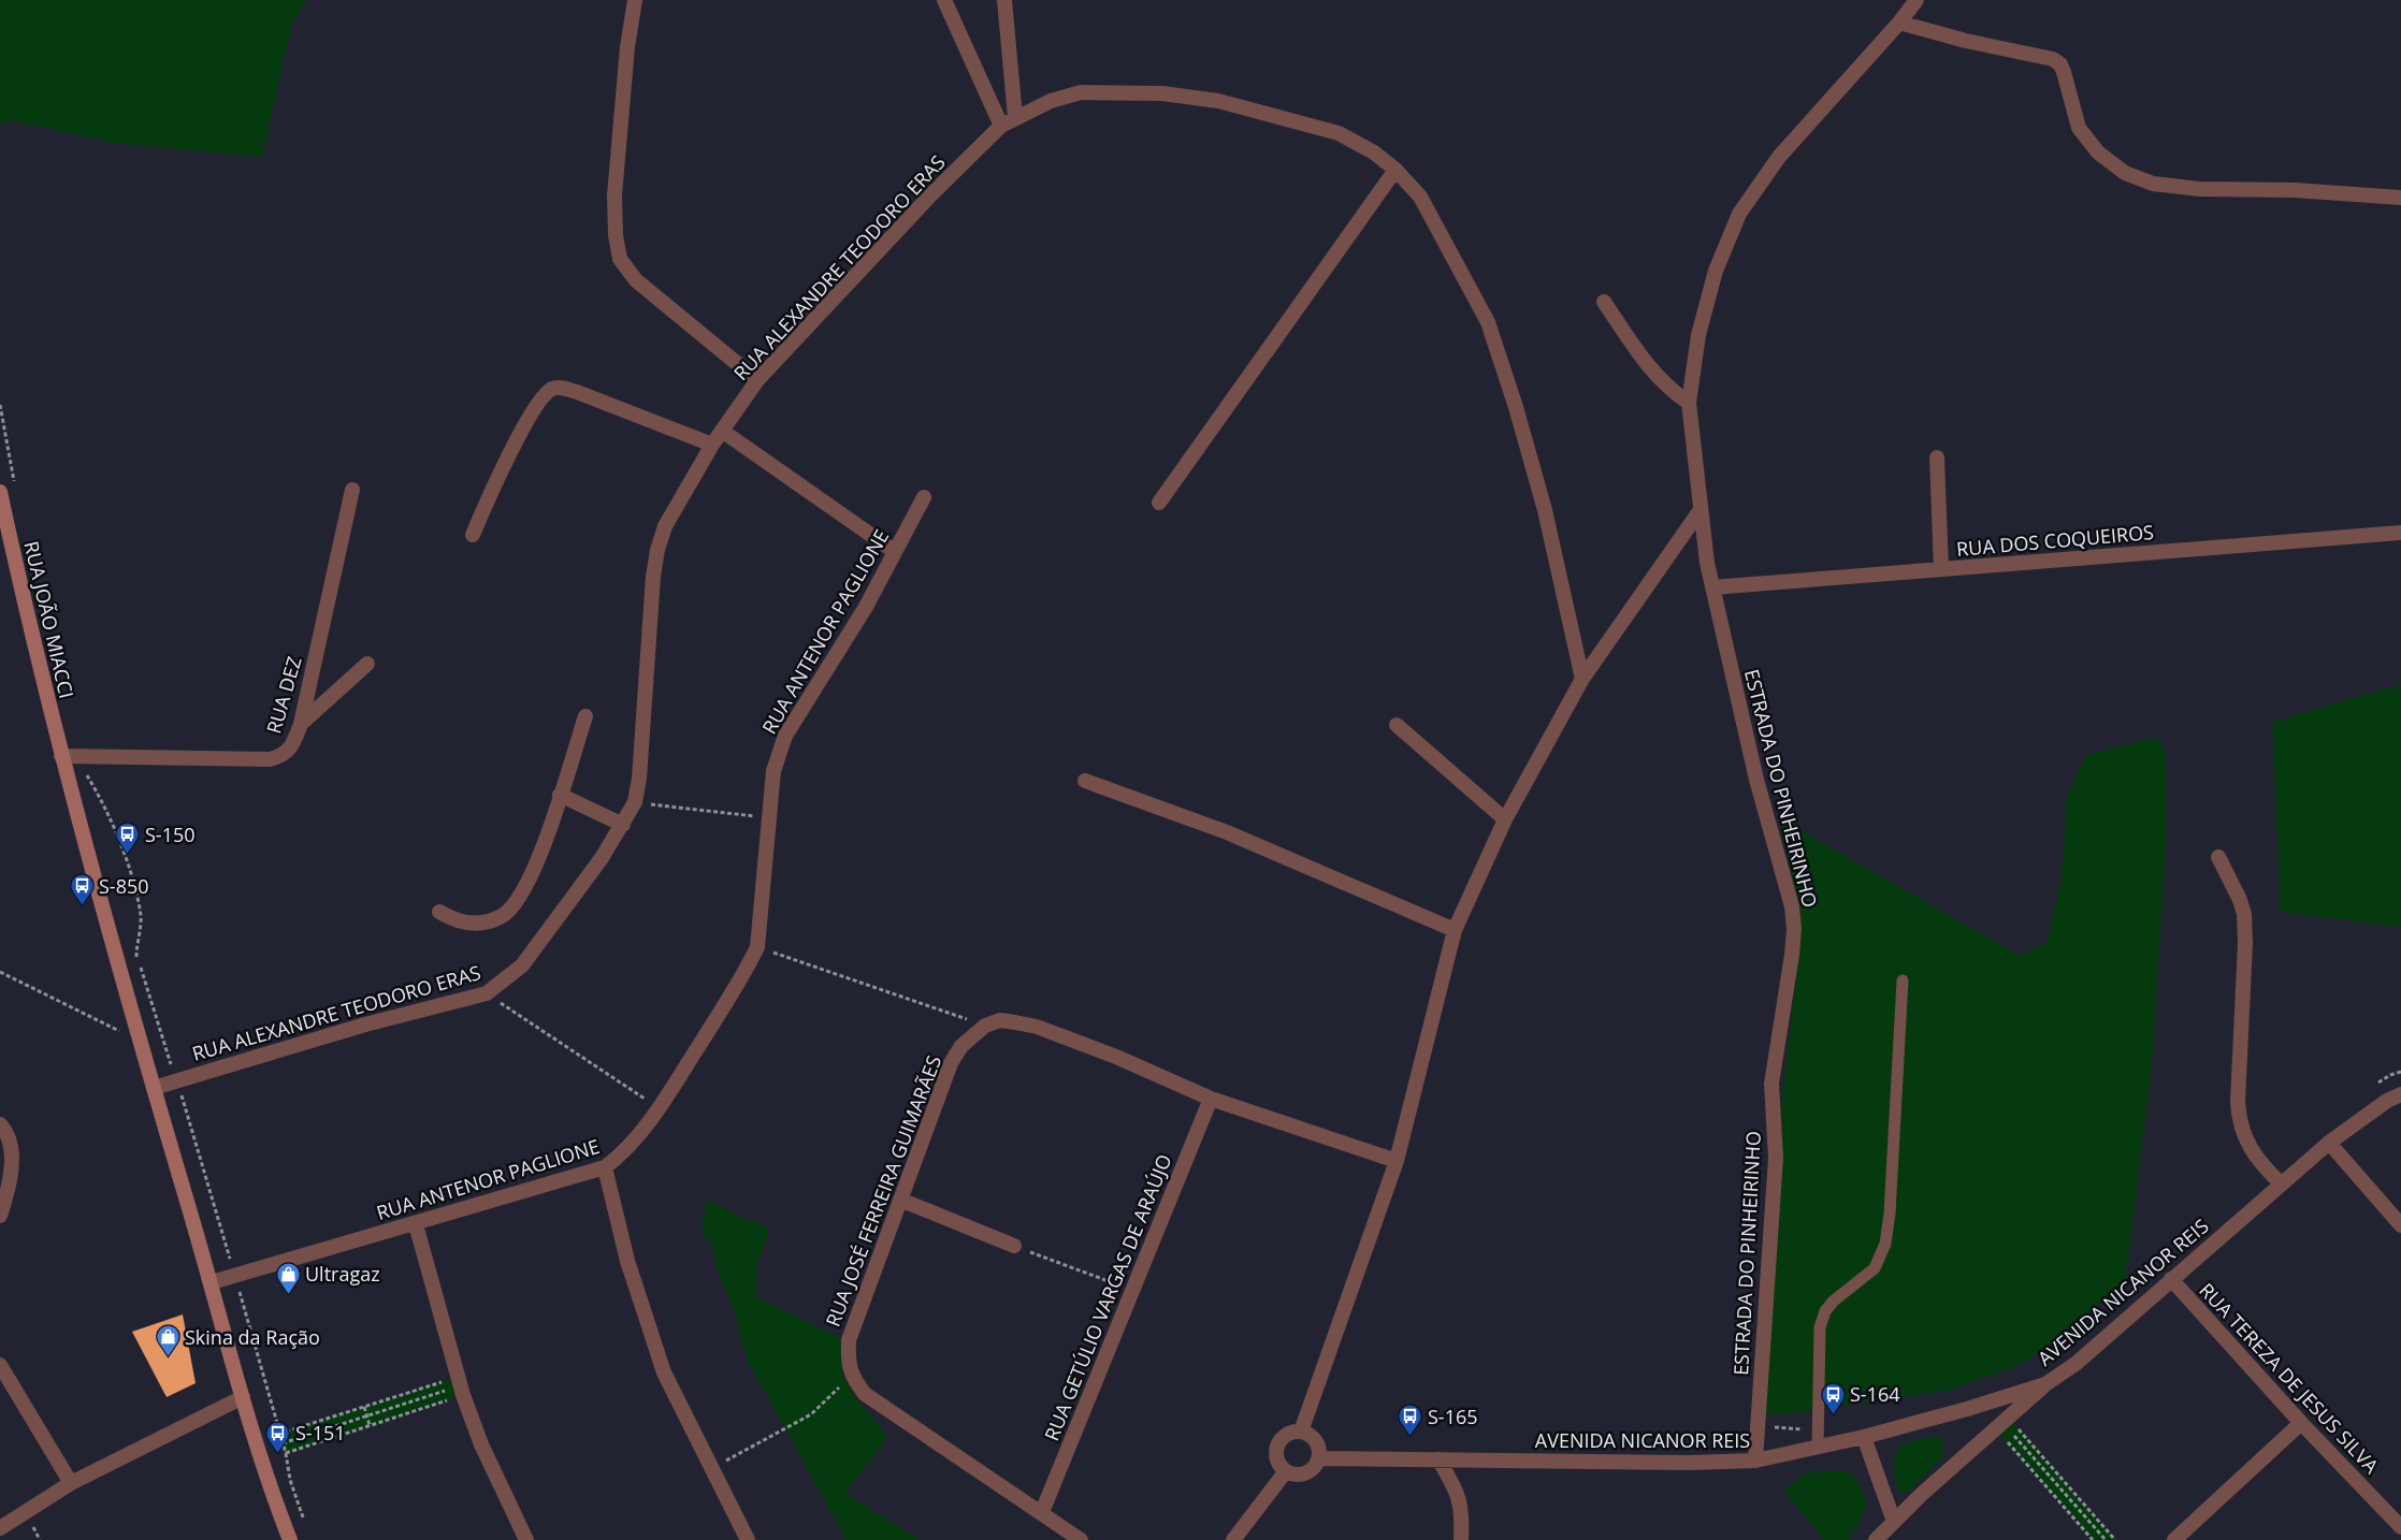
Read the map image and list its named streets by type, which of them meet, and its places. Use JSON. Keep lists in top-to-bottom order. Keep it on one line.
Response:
{"streets":{"main road":["RUA JOÃO MIACCI"],"street":["RUA ALEXANDRE TEODORO ERAS","RUA DOS COQUEIROS","RUA ANTENOR PAGLIONE","RUA DEZ","ESTRADA DO PINHEIRINHO","RUA JOSÉ FERREIRA GUIMARÃES","AVENIDA NICANOR REIS","RUA GETÚLIO VARGAS DE ARAÚJO","RUA TEREZA DE JESUS SILVA"]},"crossings":[["RUA DOS COQUEIROS","ESTRADA DO PINHEIRINHO"],["RUA JOÃO MIACCI","RUA DEZ"],["ESTRADA DO PINHEIRINHO","AVENIDA NICANOR REIS"],["AVENIDA NICANOR REIS","RUA TEREZA DE JESUS SILVA"]],"places":{"bus stop":["S-150","S-850","S-164","S-165","S-151"],"shop":["Ultragaz","Skina da Ração"]}}
